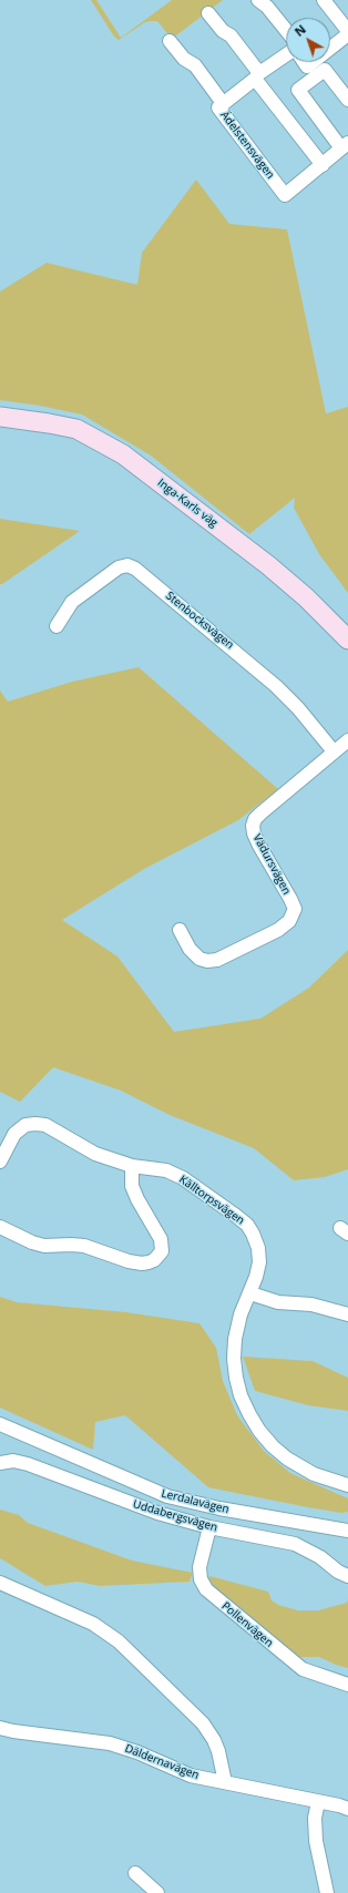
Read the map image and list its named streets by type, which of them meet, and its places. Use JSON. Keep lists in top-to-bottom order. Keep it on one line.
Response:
{"streets":{"street":["Ädelstensvägen","Inga-Karls väg","Stenbocksvägen","Vädursvägen","Källtorpsvägen","Lerdalavägen","Uddabergsvägen","Pollenvägen","Däldernavägen"]},"crossings":[["Stenbocksvägen","Vädursvägen"],["Uddabergsvägen","Pollenvägen"]],"north":"top left"}
